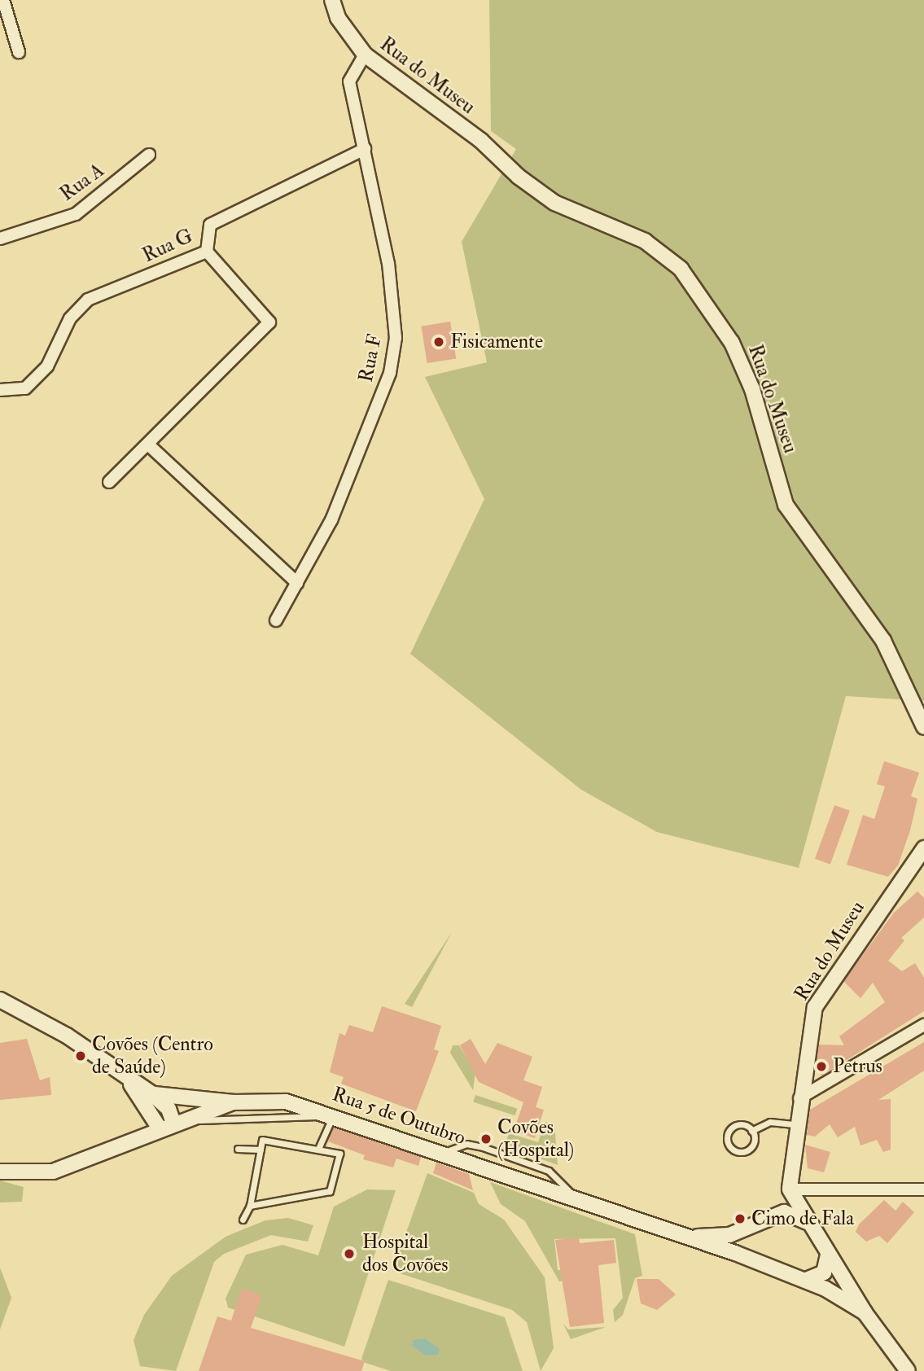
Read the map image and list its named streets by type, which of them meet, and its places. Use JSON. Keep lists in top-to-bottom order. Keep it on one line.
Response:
{"streets":{"street":["Rua do Museu","Rua A","Rua G","Rua F","Rua 5 de Outubro"]},"crossings":[["Rua do Museu","Rua F"],["Rua G","Rua F"]],"places":["Fisicamente","Covões (Centro de Saúde)","Petrus","Covões (Hospital)","Cimo de Fala","Hospital dos Covões"]}
